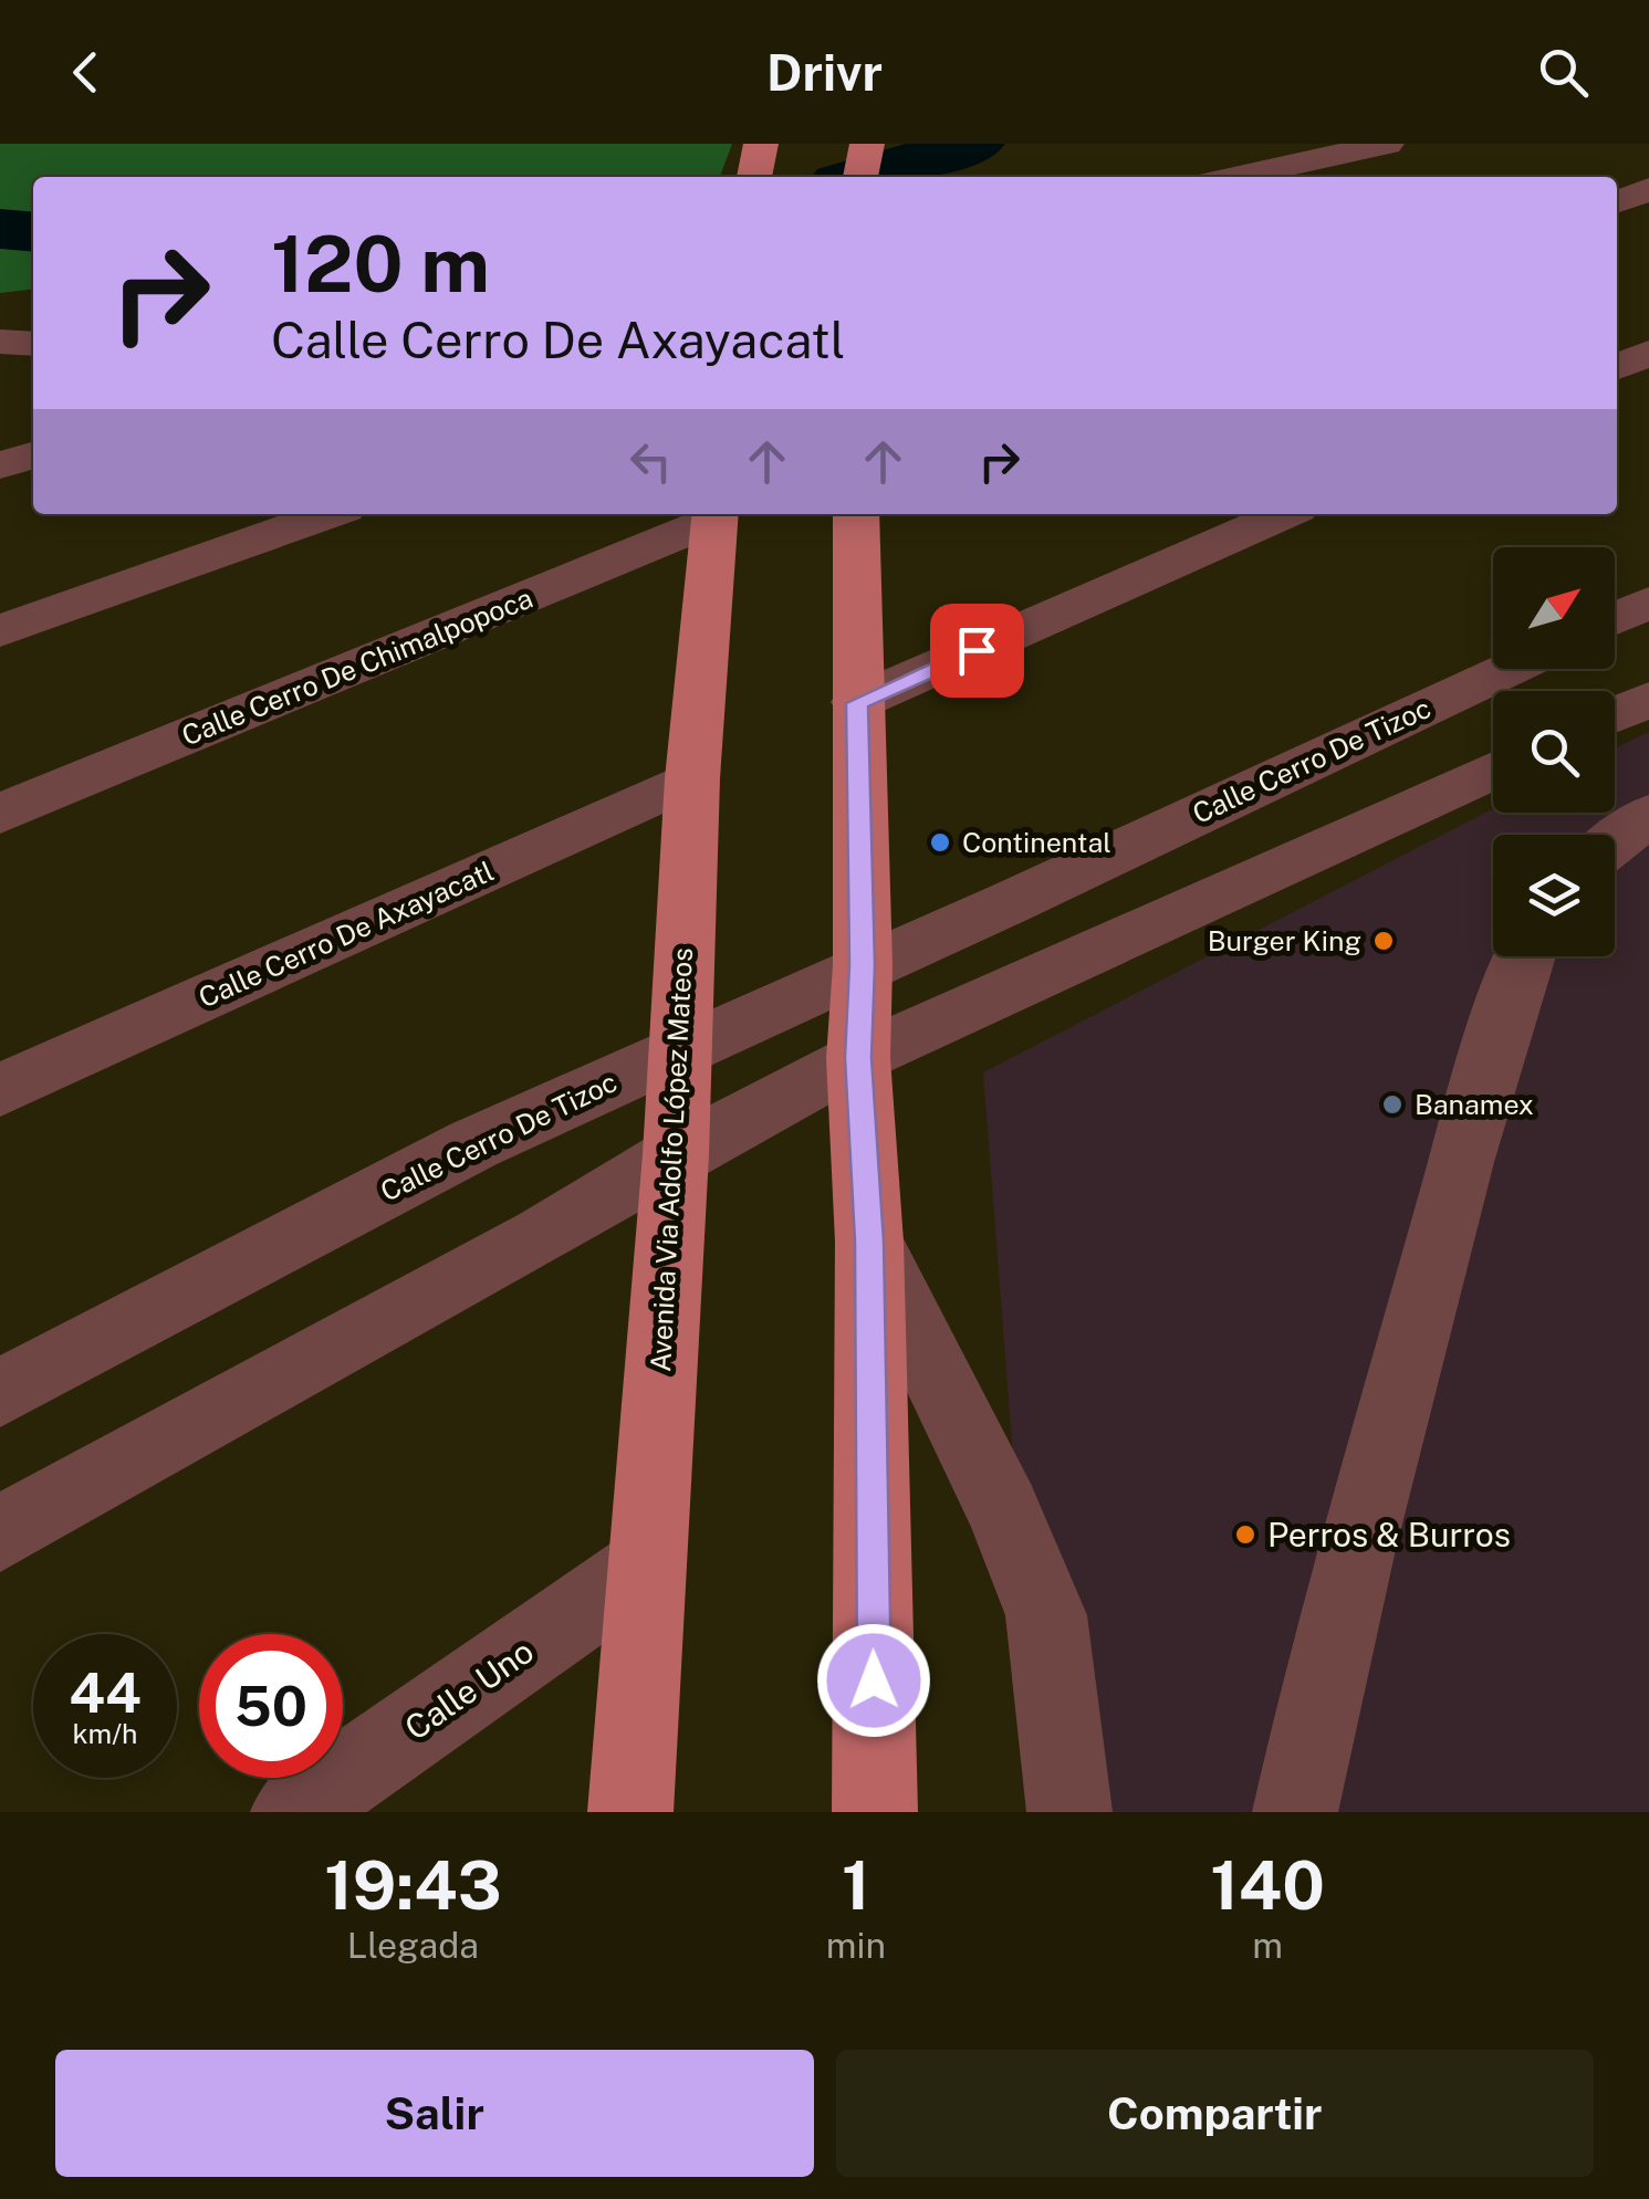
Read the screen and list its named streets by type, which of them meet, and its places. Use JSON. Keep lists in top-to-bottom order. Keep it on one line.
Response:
{"streets":{"main road":["Avenida Via Adolfo López Mateos"],"street":["Calle Cerro De Chimalpopoca","Calle Cerro De Tizoc","Calle Cerro De Axayacatl","Calle Uno"]},"crossings":[["Calle Cerro De Chimalpopoca","Avenida Via Adolfo López Mateos"],["Calle Cerro De Tizoc","Avenida Via Adolfo López Mateos"],["Calle Cerro De Axayacatl","Avenida Via Adolfo López Mateos"],["Avenida Via Adolfo López Mateos","Calle Uno"]],"places":["Continental","Burger King","Banamex","Perros & Burros"],"north":"top right","page":{"header":"Drivr","turn":["120 m","Calle Cerro De Axayacatl"],"speed":"44 km/h","limit":"50","eta":["19:43","Llegada","1","min","140","m"],"buttons":["Salir","Compartir"]}}
